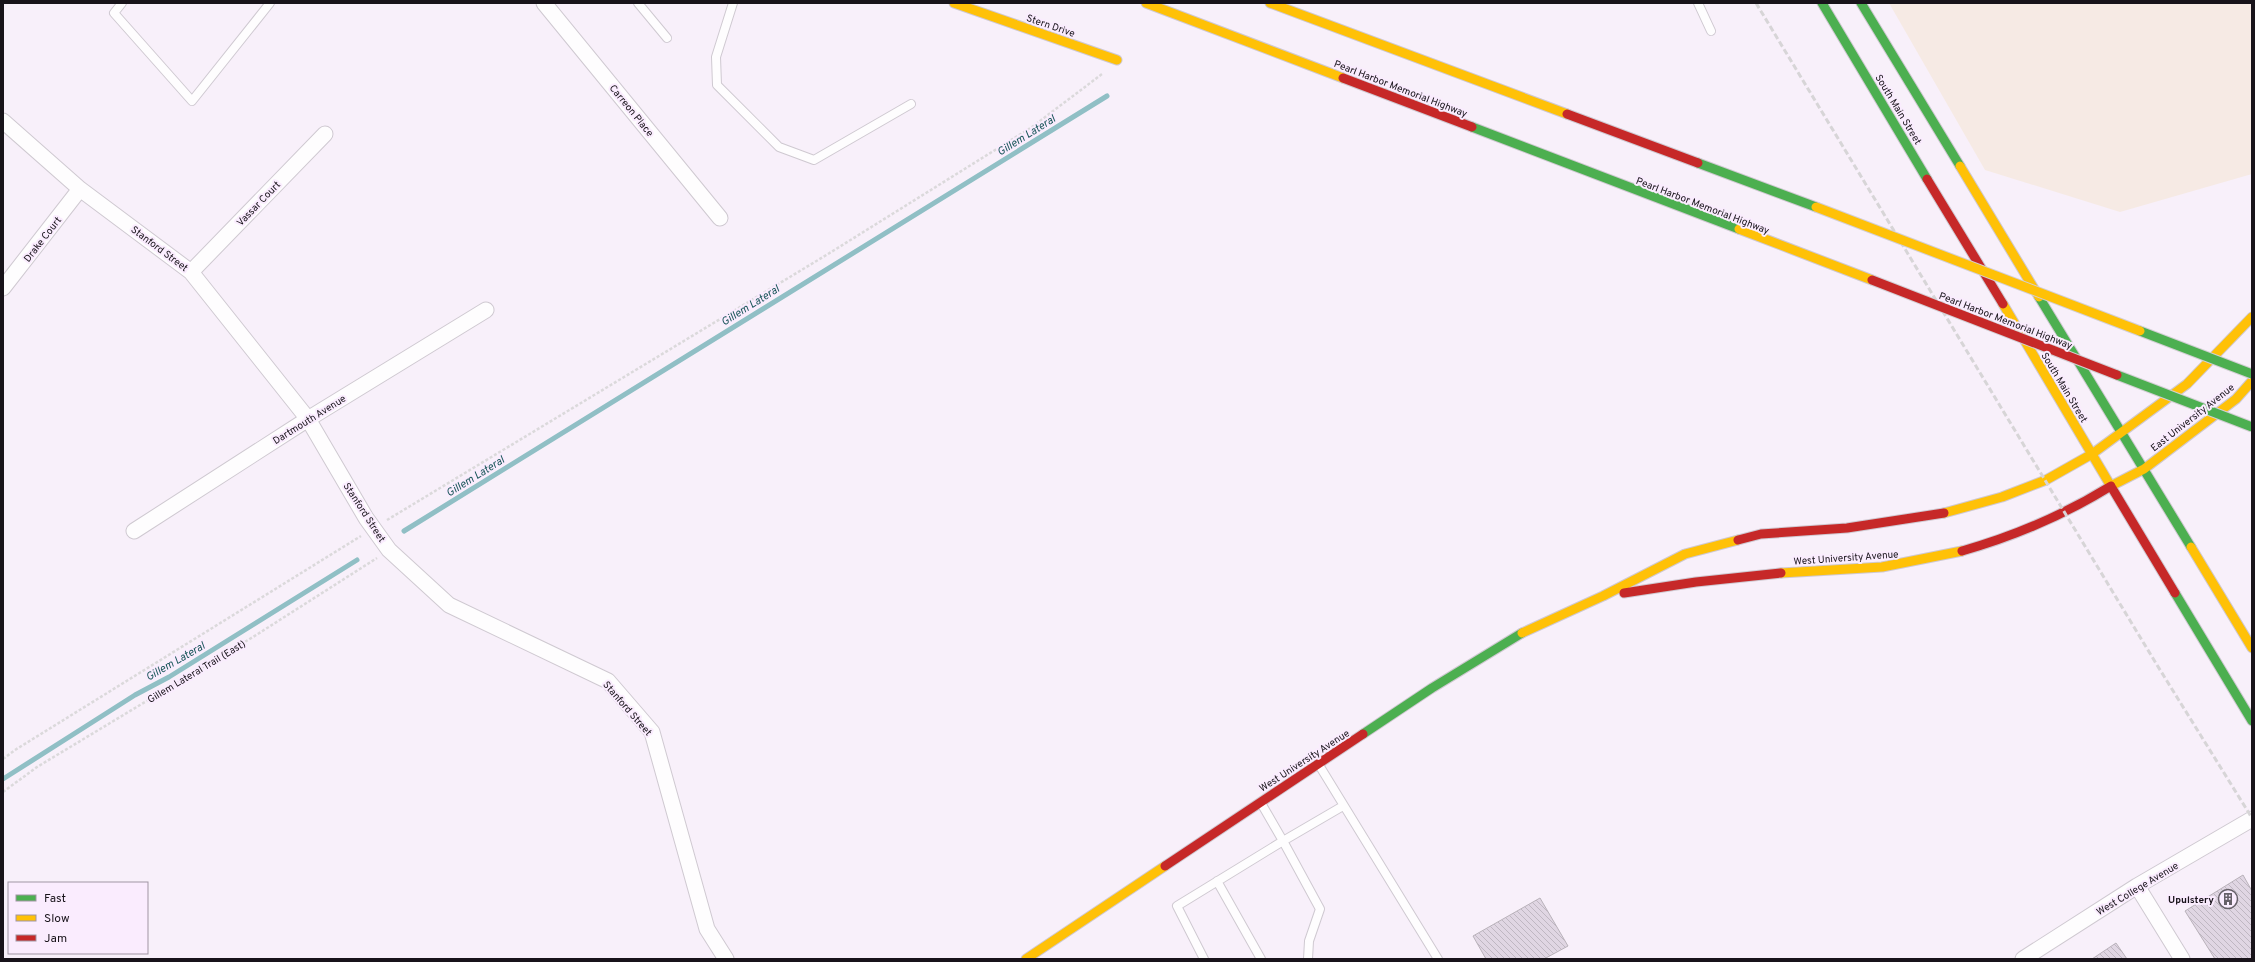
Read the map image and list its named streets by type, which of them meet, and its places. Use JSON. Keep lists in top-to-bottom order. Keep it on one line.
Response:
{"streets":{"main road":["Stern Drive","Pearl Harbor Memorial Highway","South Main Street","East University Avenue","West University Avenue"],"street":["Carreon Place","Vassar Court","Drake Court","Stanford Street","Dartmouth Avenue","West College Avenue"],"path":["Gillem Lateral Trail (East)"]},"crossings":[["South Main Street","West University Avenue"],["Vassar Court","Stanford Street"],["Drake Court","Stanford Street"],["Stanford Street","Dartmouth Avenue"],["Stanford Street","Gillem Lateral Trail (East)"],["East University Avenue","West University Avenue"]],"water":["Gillem Lateral"],"places":{"building":["Upulstery"]},"legend":["Fast","Slow","Jam"]}
